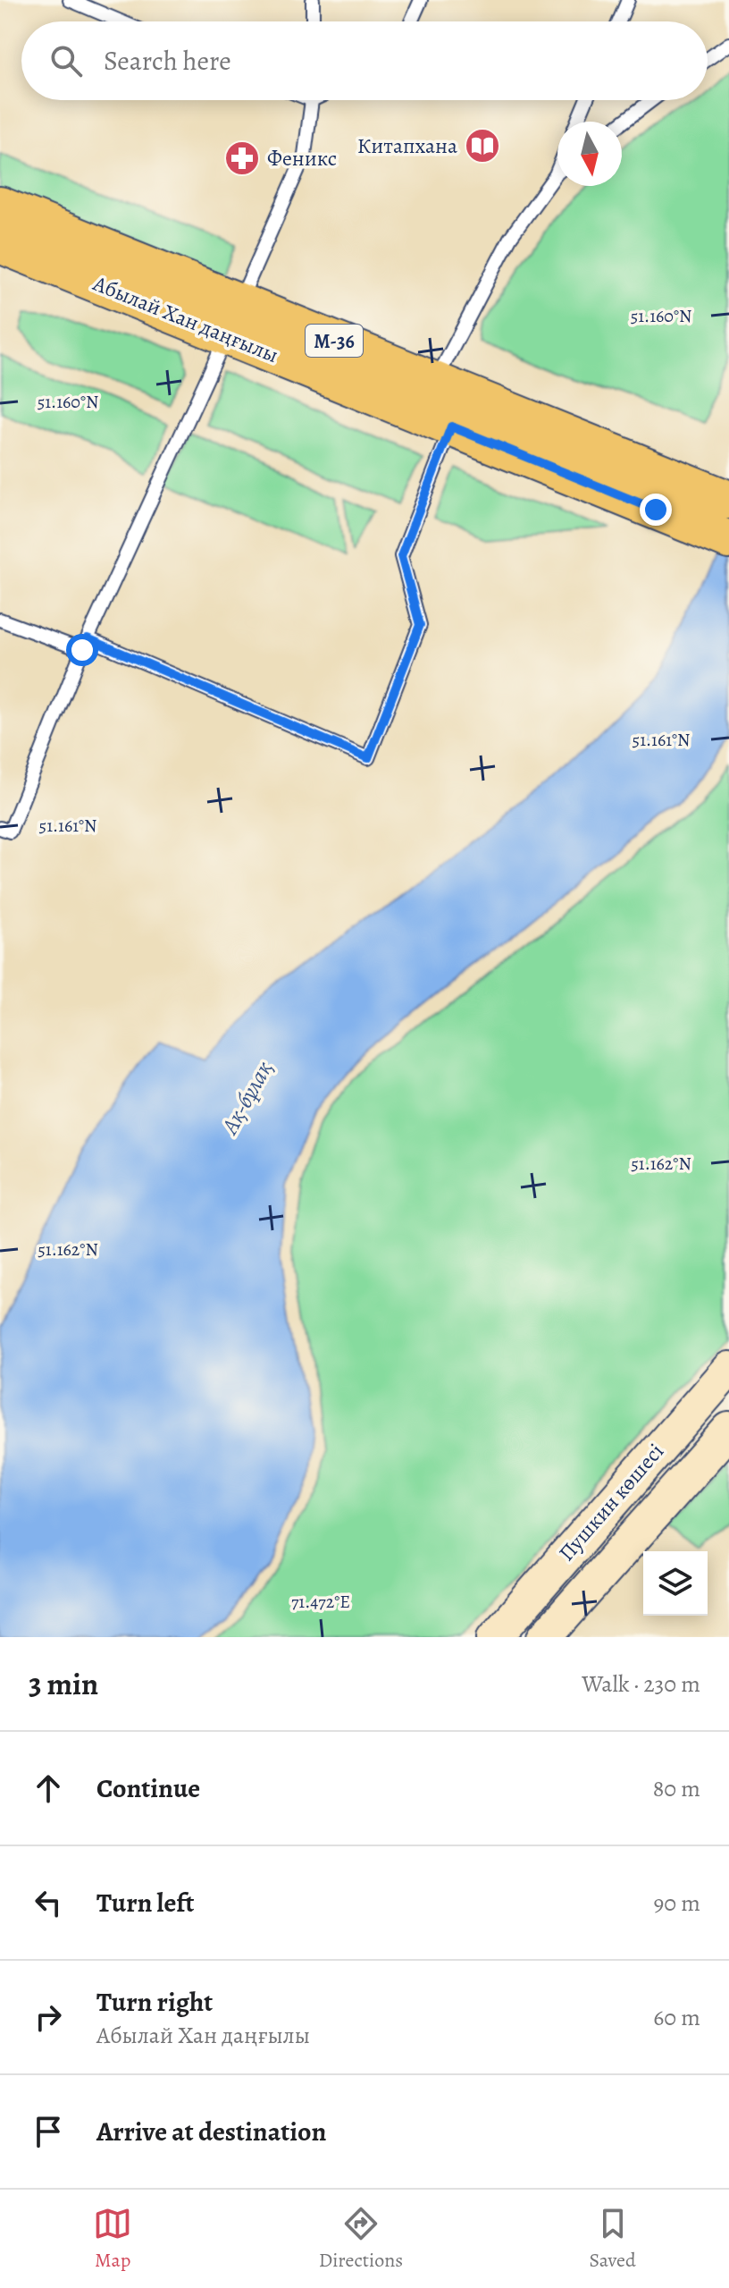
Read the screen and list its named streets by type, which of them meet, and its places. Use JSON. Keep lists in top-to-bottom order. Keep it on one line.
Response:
{"streets":{"main road":["Абылай Хан даңғылы","M-36","Пушкин көшесі"]},"water":["Ақ-бұлақ"],"places":{"library":["Китапхана"],"pharmacy":["Феникс"]},"north":"bottom","page":{"search":"Search here","heading":["3 min","Walk · 230 m"],"list":[["Continue","80 m"],["Turn left","90 m"],["Turn right","Абылай Хан даңғылы","60 m"],"Arrive at destination"],"nav":["Map","Directions","Saved"]},"coordinates":["51.160°N","51.161°N","51.162°N","71.472°E"]}
